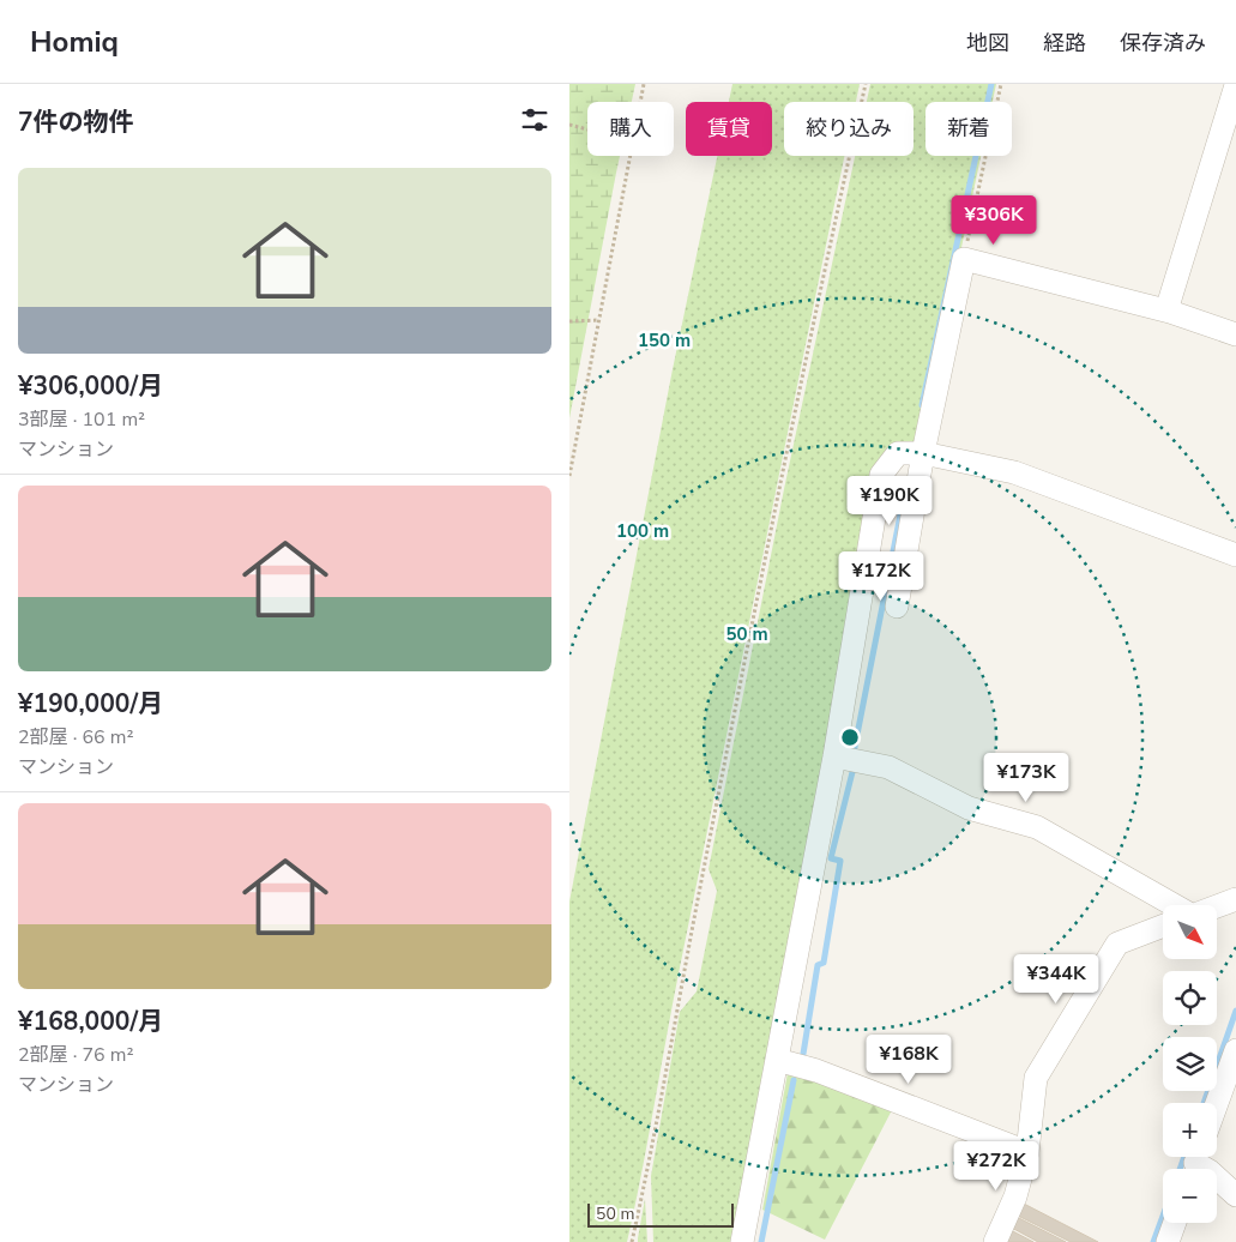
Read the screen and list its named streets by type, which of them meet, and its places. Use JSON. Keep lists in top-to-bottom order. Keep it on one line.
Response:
{"scale_bar":"50 m","north":"bottom right","page":{"header":"Homiq","nav":["地図","経路","保存済み"],"heading":"7件の物件","chip":["購入","賃貸","絞り込み","新着"],"list":[{"name":"¥306,000/月","note":"3部屋 · 101 m² · マンション"},{"name":"¥190,000/月","note":"2部屋 · 66 m² · マンション"},{"name":"¥168,000/月","note":"2部屋 · 76 m² · マンション"}],"price":["¥306K","¥190K","¥172K","¥173K","¥344K","¥168K","¥272K"],"map_buttons":["+","−"],"scale":"50 m"},"rings":["150 m","100 m","50 m"]}
